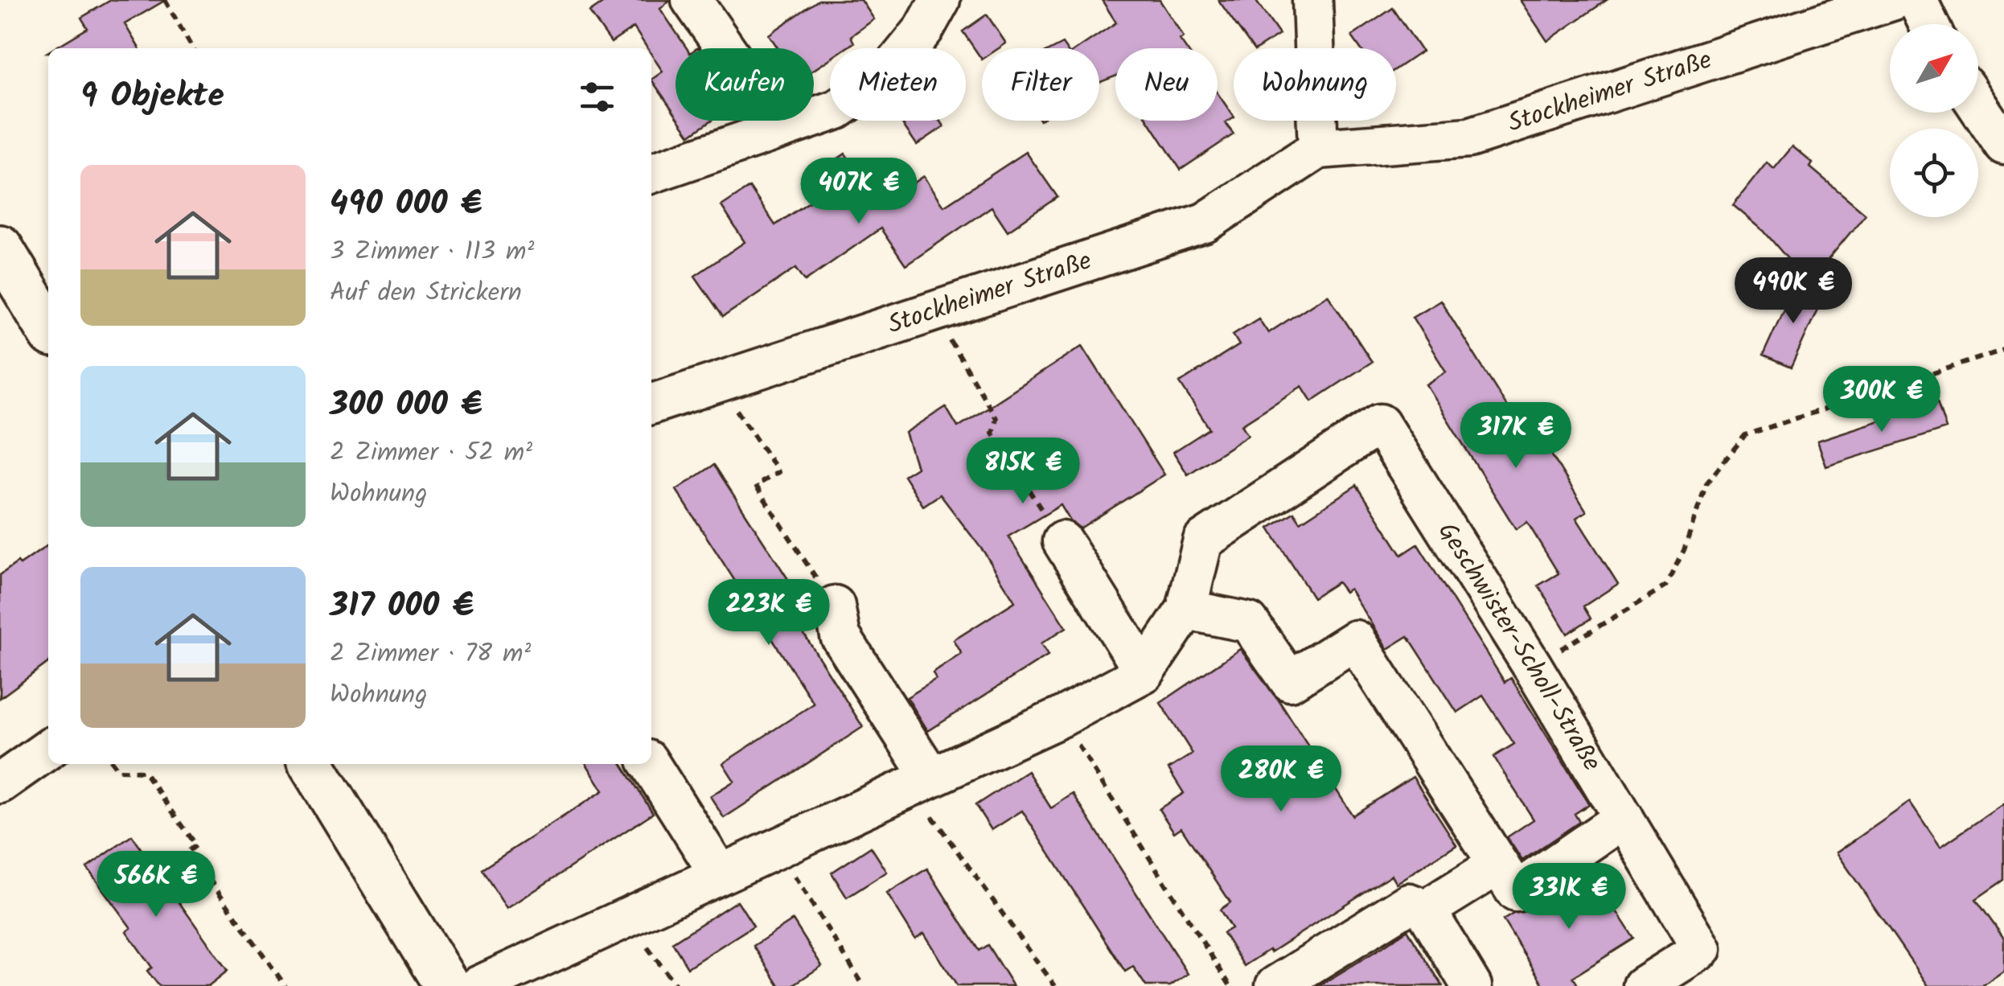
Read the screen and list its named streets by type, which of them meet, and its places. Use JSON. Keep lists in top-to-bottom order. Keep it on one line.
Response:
{"streets":{"street":["Stockheimer Straße","Geschwister-Scholl-Straße"]},"north":"top right","page":{"chip":["Kaufen","Mieten","Filter","Neu","Wohnung"],"heading":"9 Objekte","list":[{"name":"490 000 €","note":"3 Zimmer · 113 m² · Auf den Strickern"},{"name":"300 000 €","note":"2 Zimmer · 52 m² · Wohnung"},{"name":"317 000 €","note":"2 Zimmer · 78 m² · Wohnung"}],"price":["407K €","490K €","300K €","317K €","815K €","223K €","280K €","566K €","331K €"]}}
